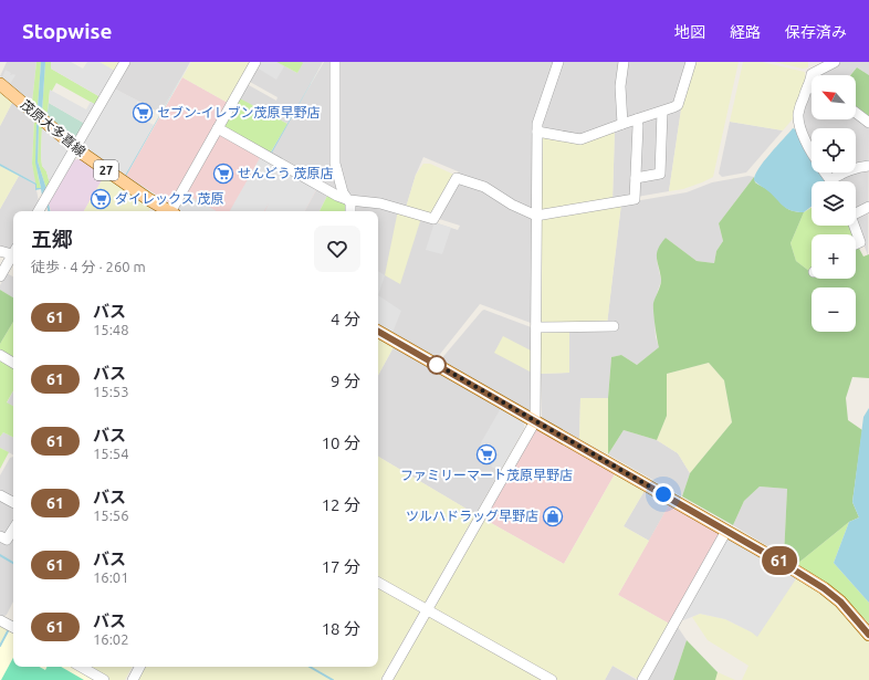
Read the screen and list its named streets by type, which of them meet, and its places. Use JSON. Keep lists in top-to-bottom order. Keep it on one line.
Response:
{"streets":{"main road":["茂原大多喜線","27"]},"places":{"supermarket":["セブン-イレブン茂原早野店","せんどう 茂原店","ダイレックス 茂原","ファミリーマート茂原早野店"],"shop":["ツルハドラッグ早野店"]},"lines":["bus line 61"],"north":"top left","page":{"header":"Stopwise","nav":["地図","経路","保存済み"],"on_map":"61","map_buttons":["+","−"],"heading":["五郷","徒歩 · 4 分 · 260 m"],"list":[{"mark":"61","name":"バス","note":"15:48","value":"4 分"},{"mark":"61","name":"バス","note":"15:53","value":"9 分"},{"mark":"61","name":"バス","note":"15:54","value":"10 分"},{"mark":"61","name":"バス","note":"15:56","value":"12 分"},{"mark":"61","name":"バス","note":"16:01","value":"17 分"},{"mark":"61","name":"バス","note":"16:02","value":"18 分"}]}}
